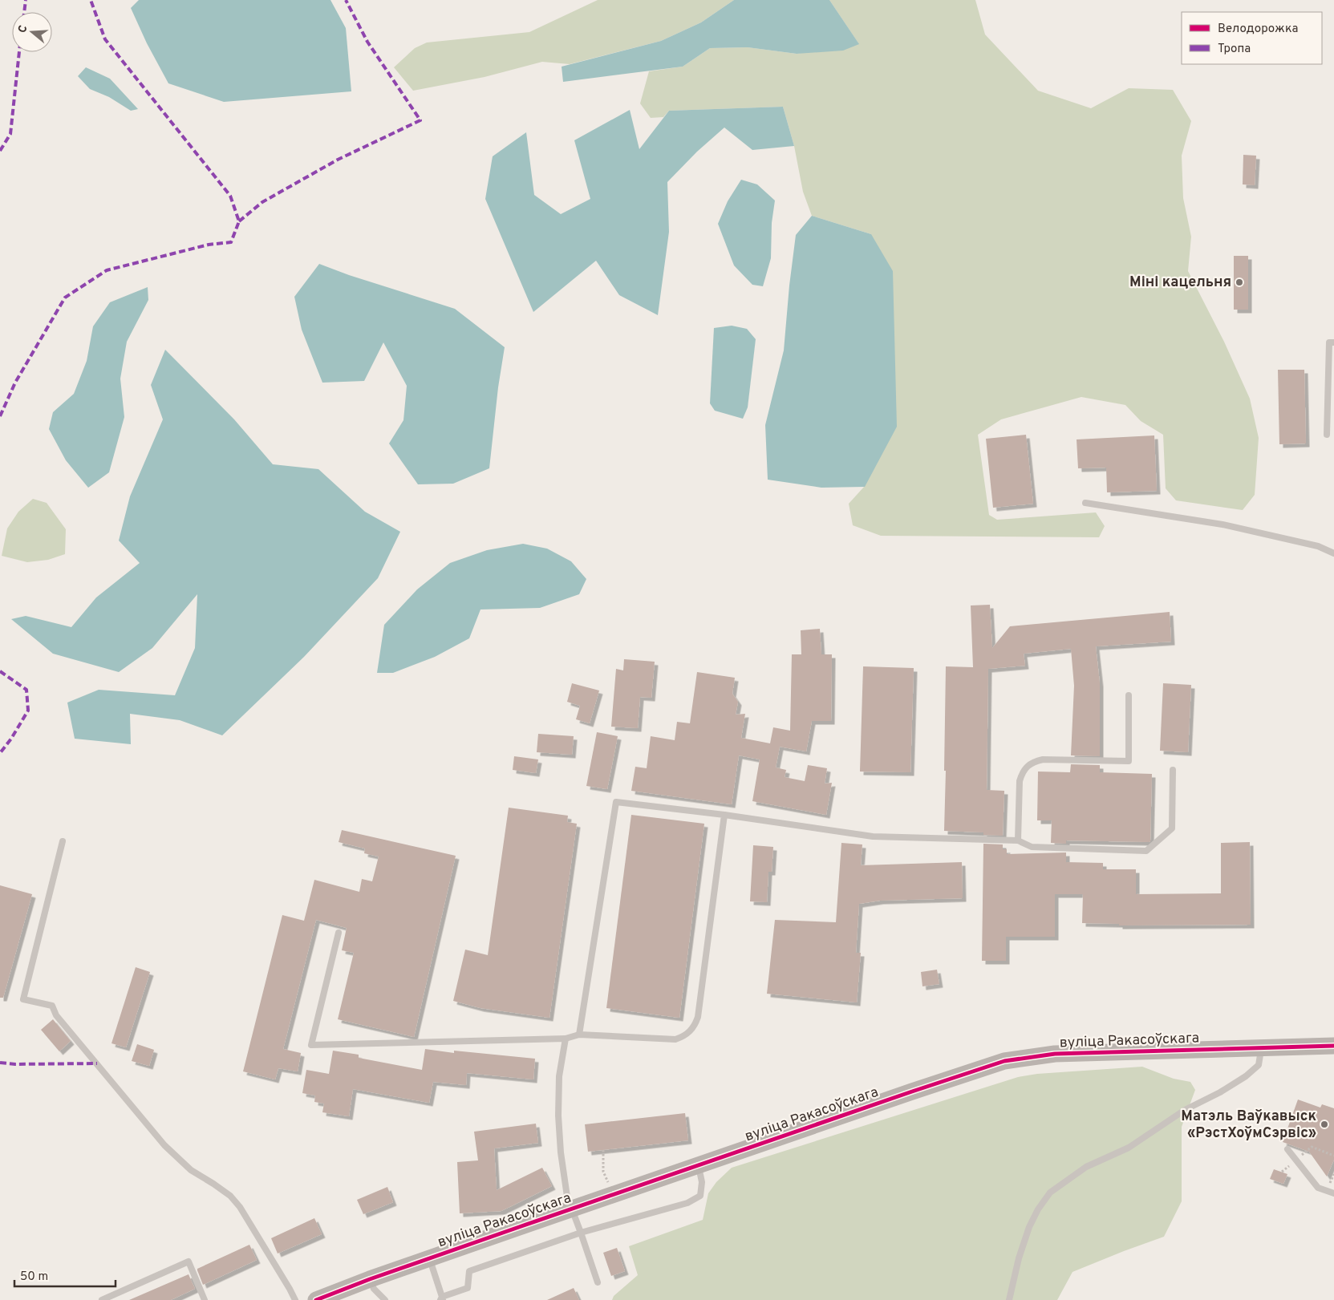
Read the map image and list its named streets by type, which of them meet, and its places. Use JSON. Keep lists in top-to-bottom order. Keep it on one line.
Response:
{"streets":{"street":["вуліца Ракасоўскага"]},"places":["Міні кацельня","Матэль Ваўкавыск «РэстХоўмСэрвіс»"],"legend":["Велодорожка","Тропа"],"scale_bar":"50 m","north":"left"}
